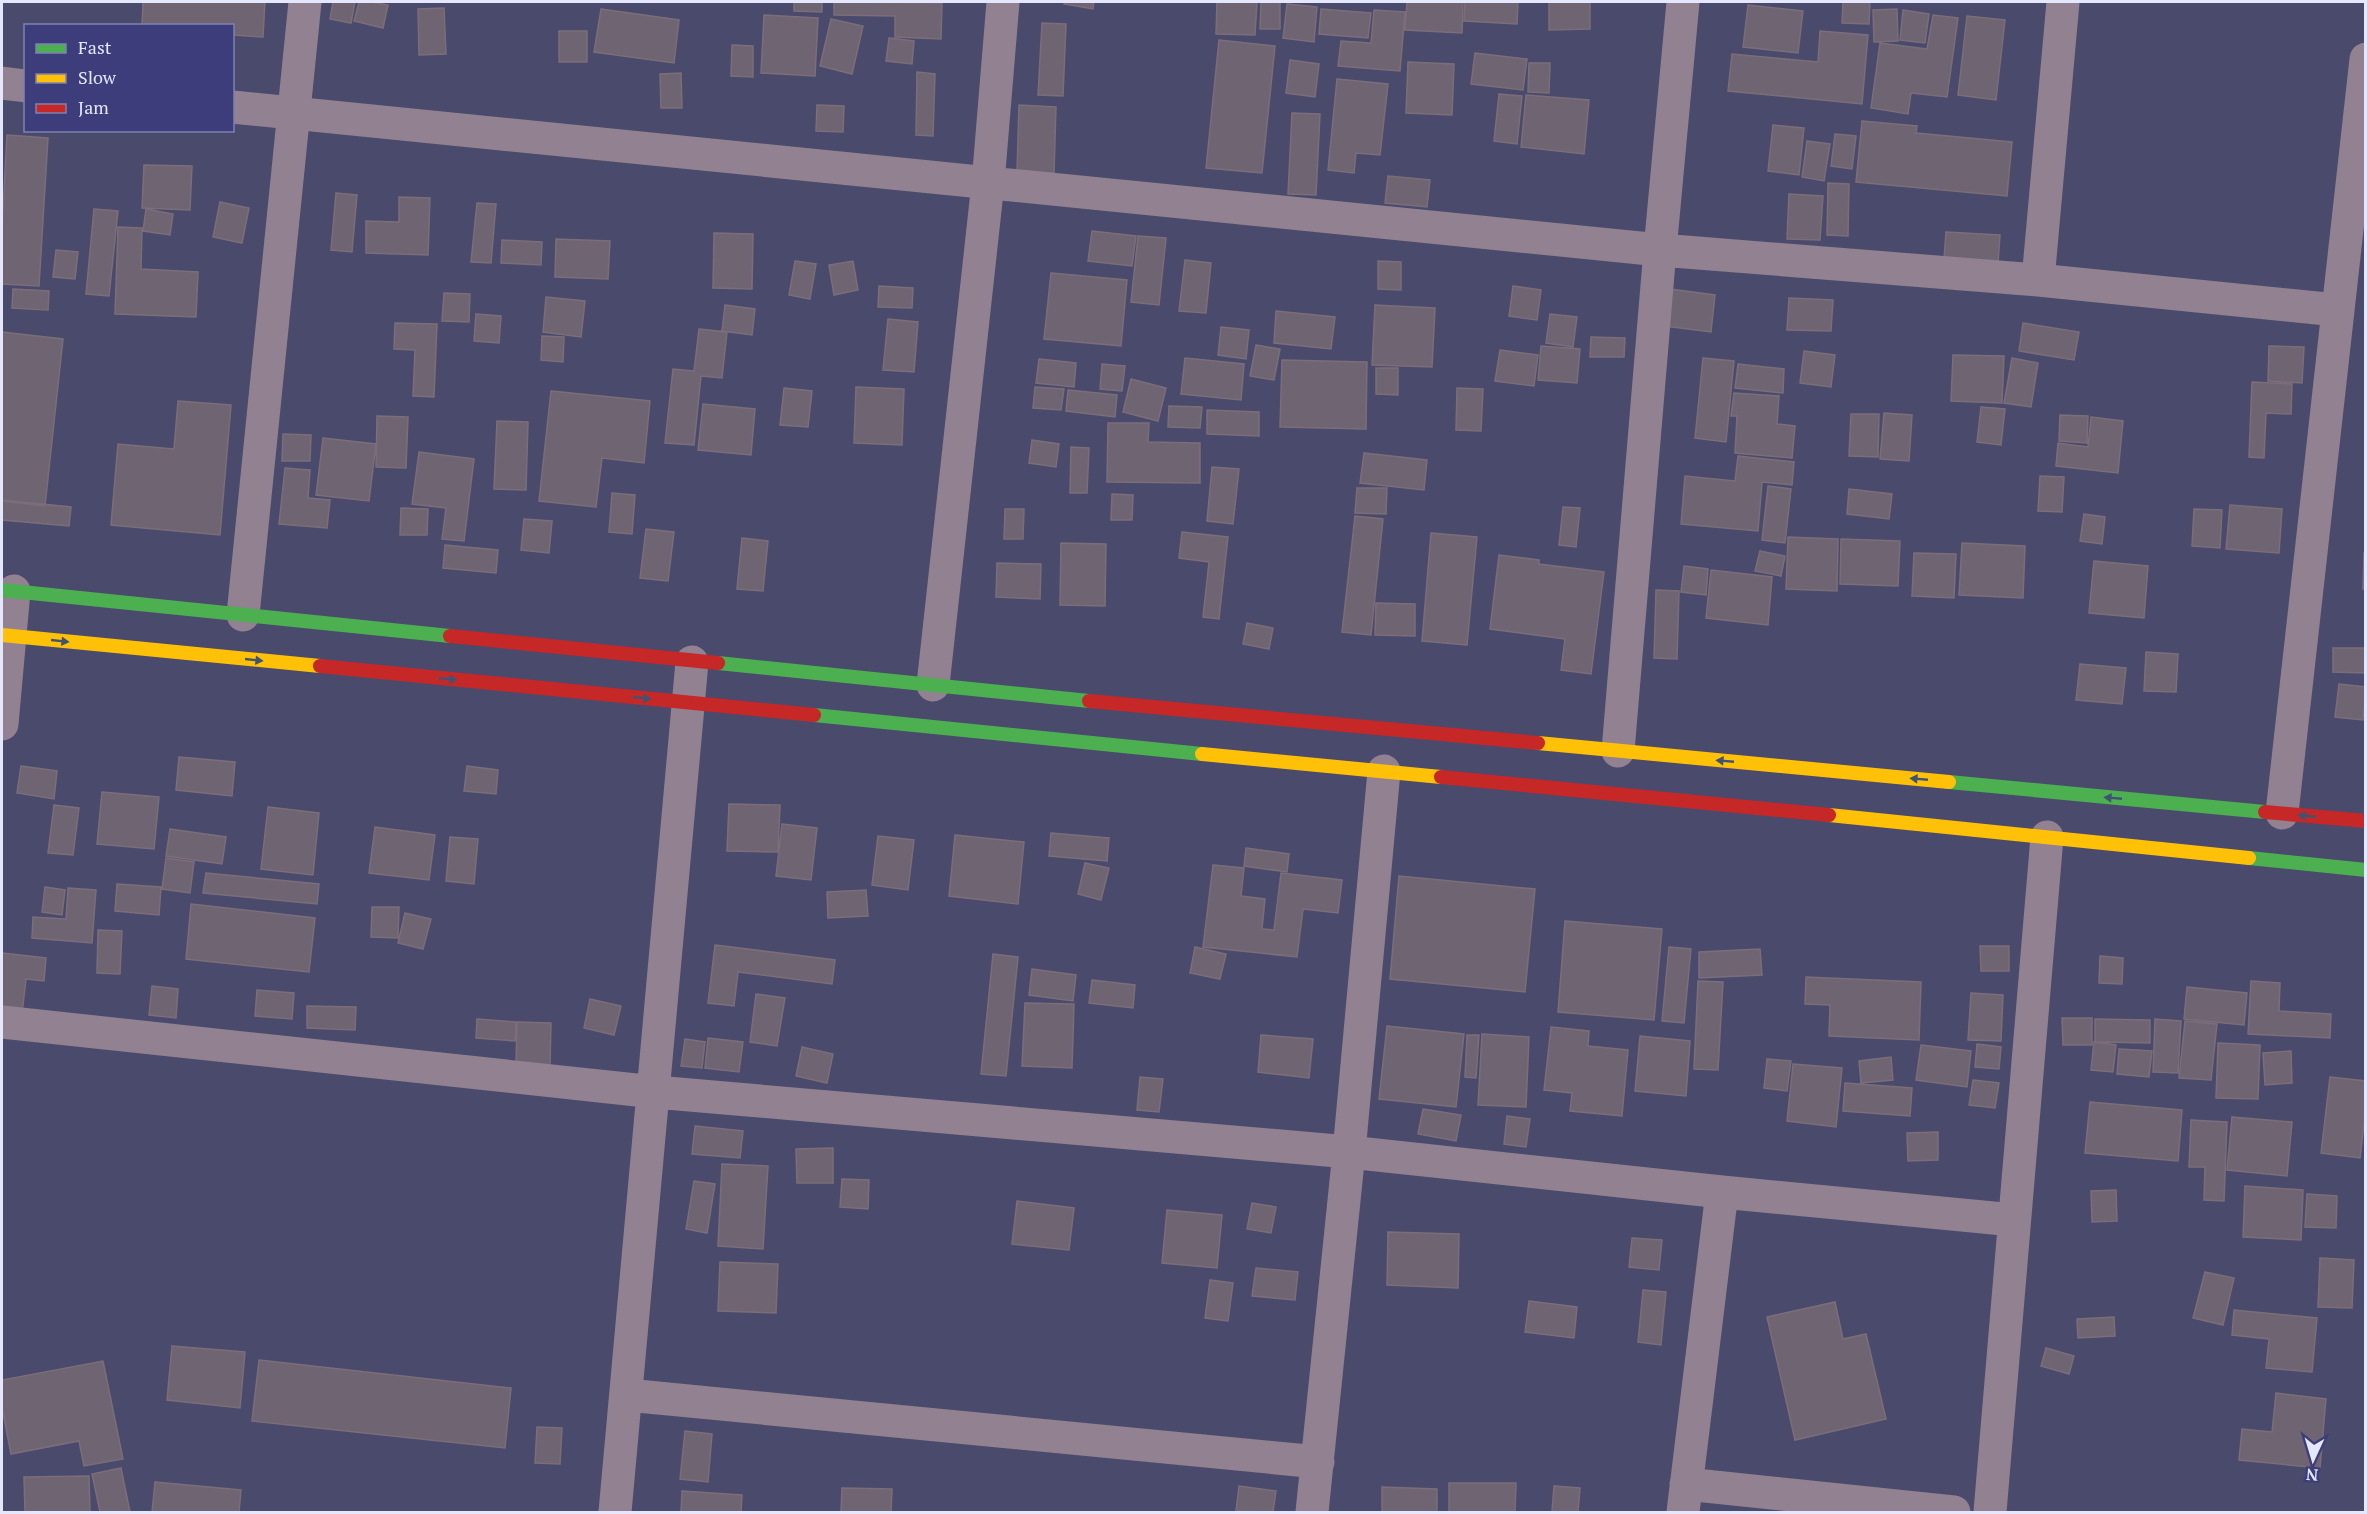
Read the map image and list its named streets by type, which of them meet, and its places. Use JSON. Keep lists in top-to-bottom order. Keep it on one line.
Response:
{"legend":["Fast","Slow","Jam"],"north":"bottom"}
